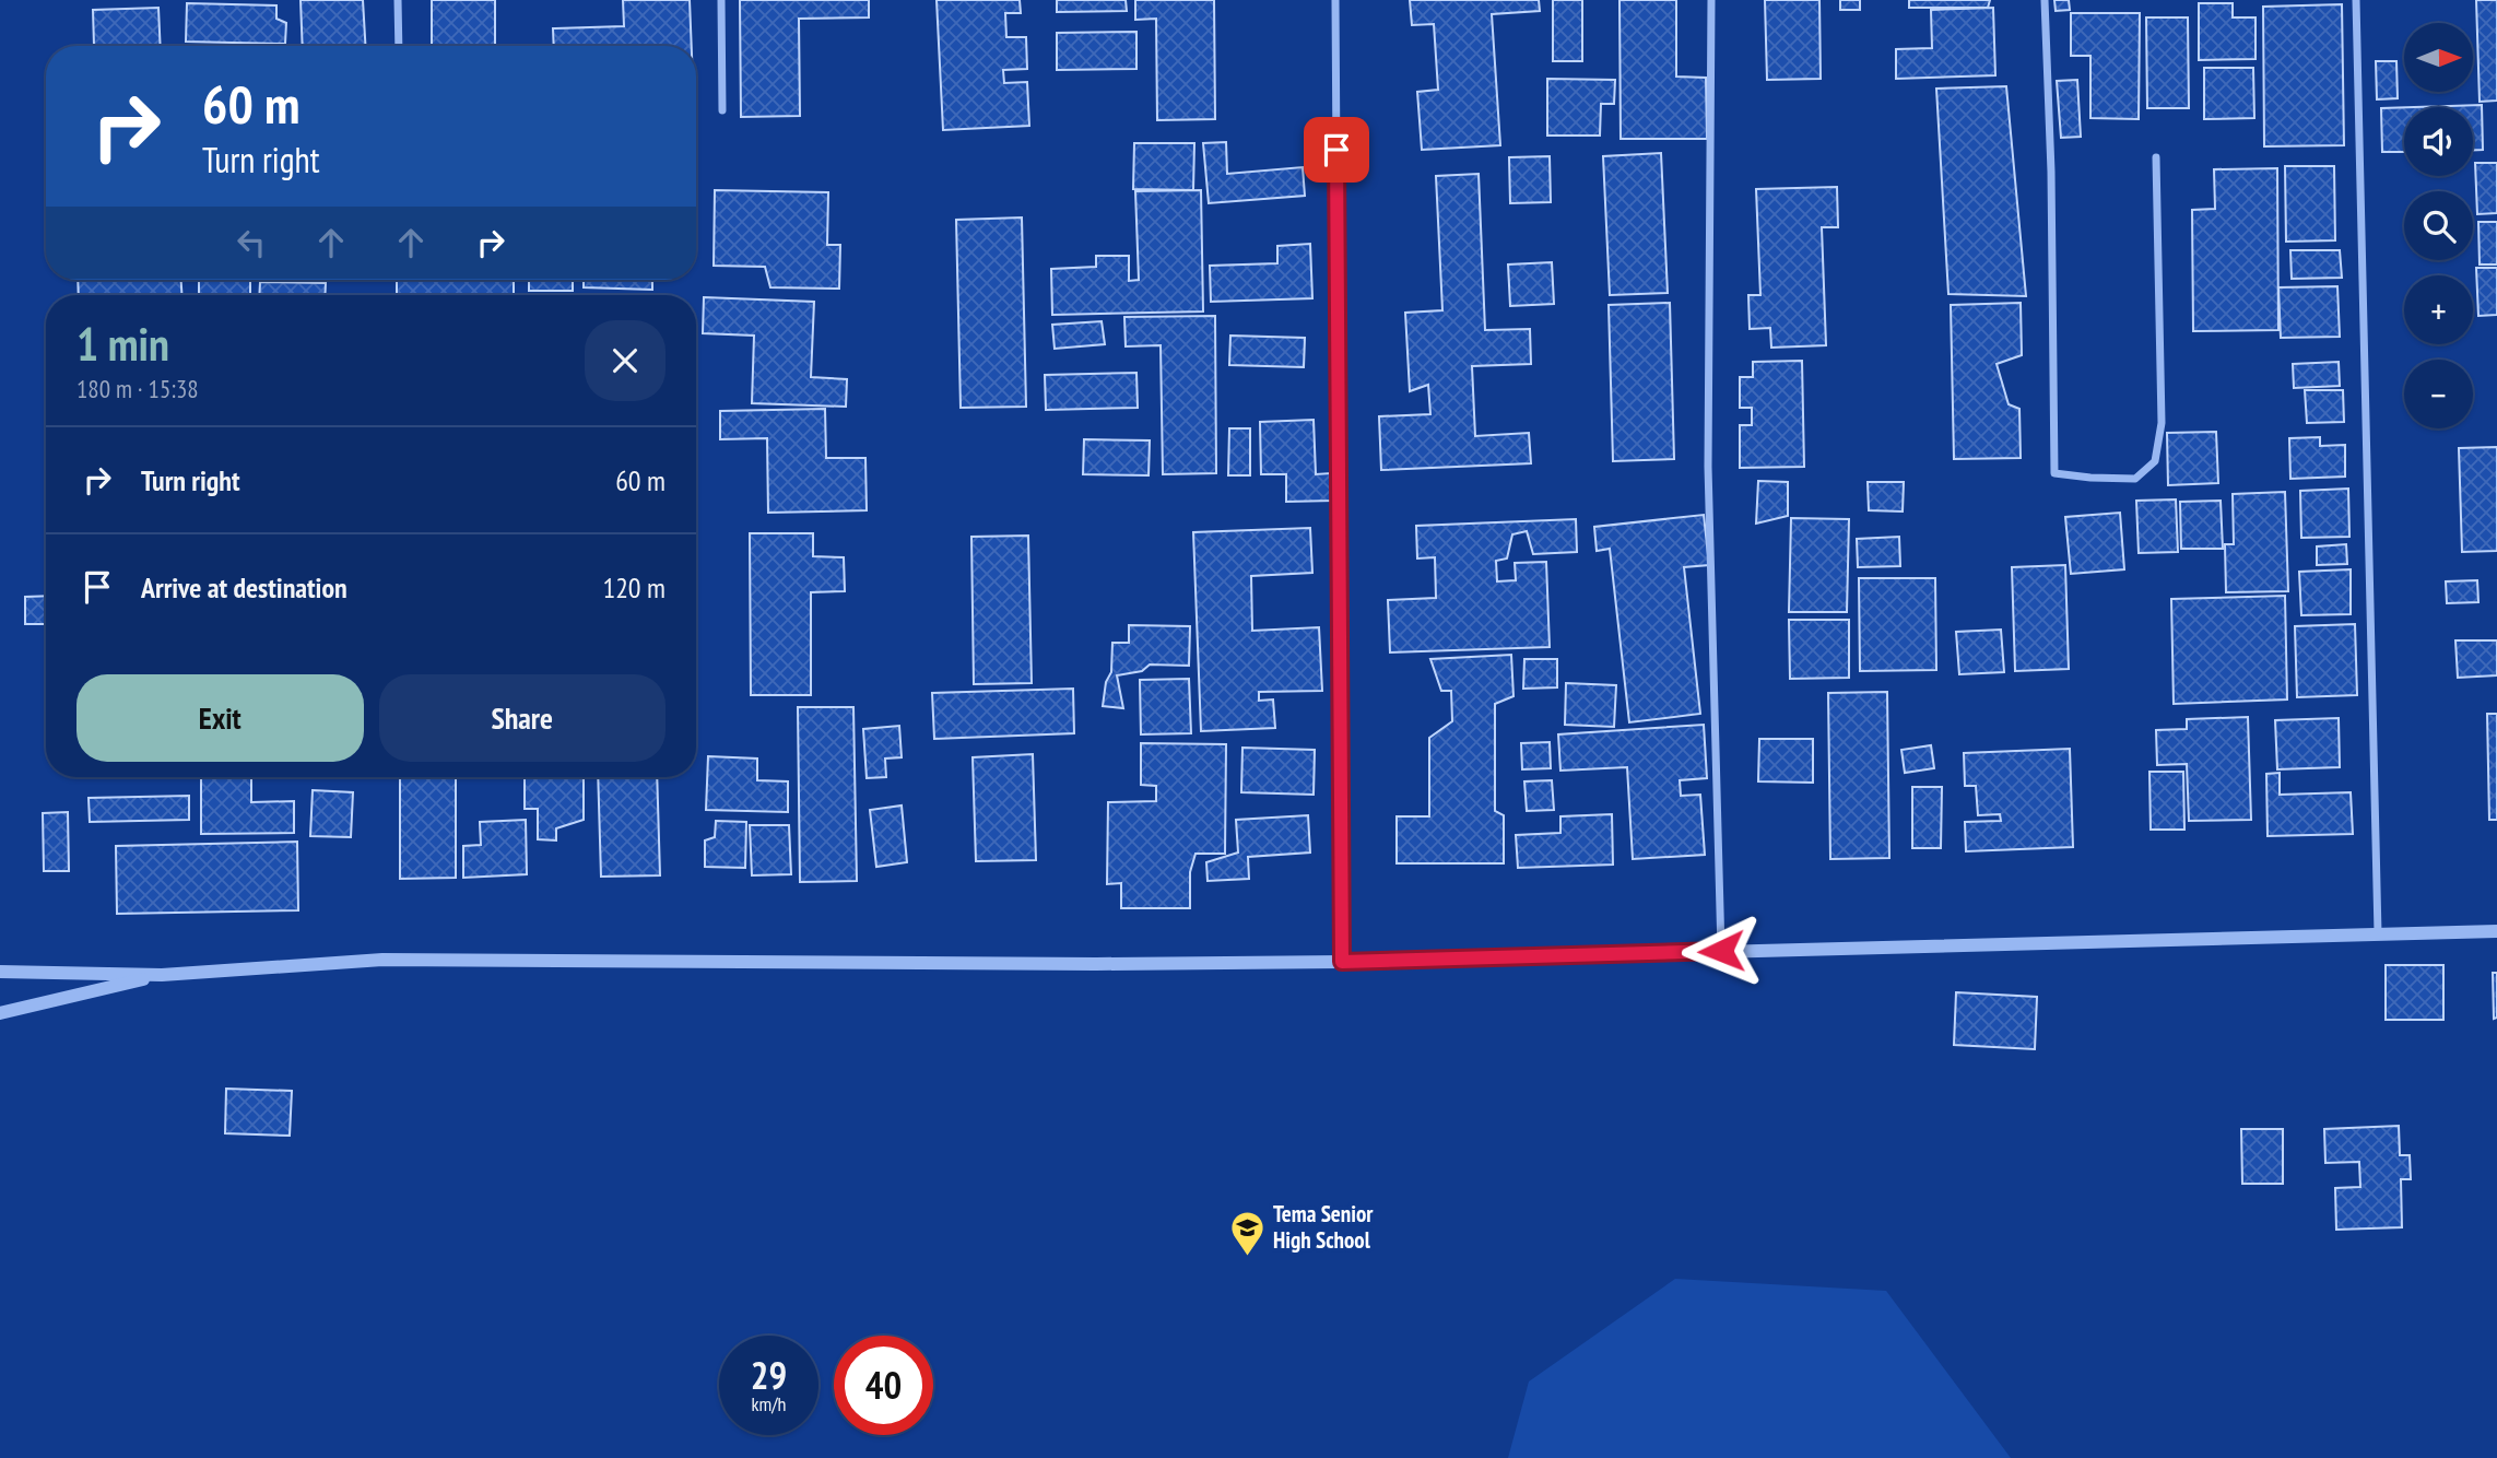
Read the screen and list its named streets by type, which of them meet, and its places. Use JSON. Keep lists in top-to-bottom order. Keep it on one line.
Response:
{"places":{"school or university":["Tema Senior High School"]},"north":"right","page":{"map_buttons":["+","−"],"turn":["60 m","Turn right"],"heading":["1 min","180 m · 15:38"],"list":[{"name":"Turn right","value":"60 m"},{"name":"Arrive at destination","value":"120 m"}],"buttons":["Exit","Share"],"speed":"29 km/h","limit":"40"}}
